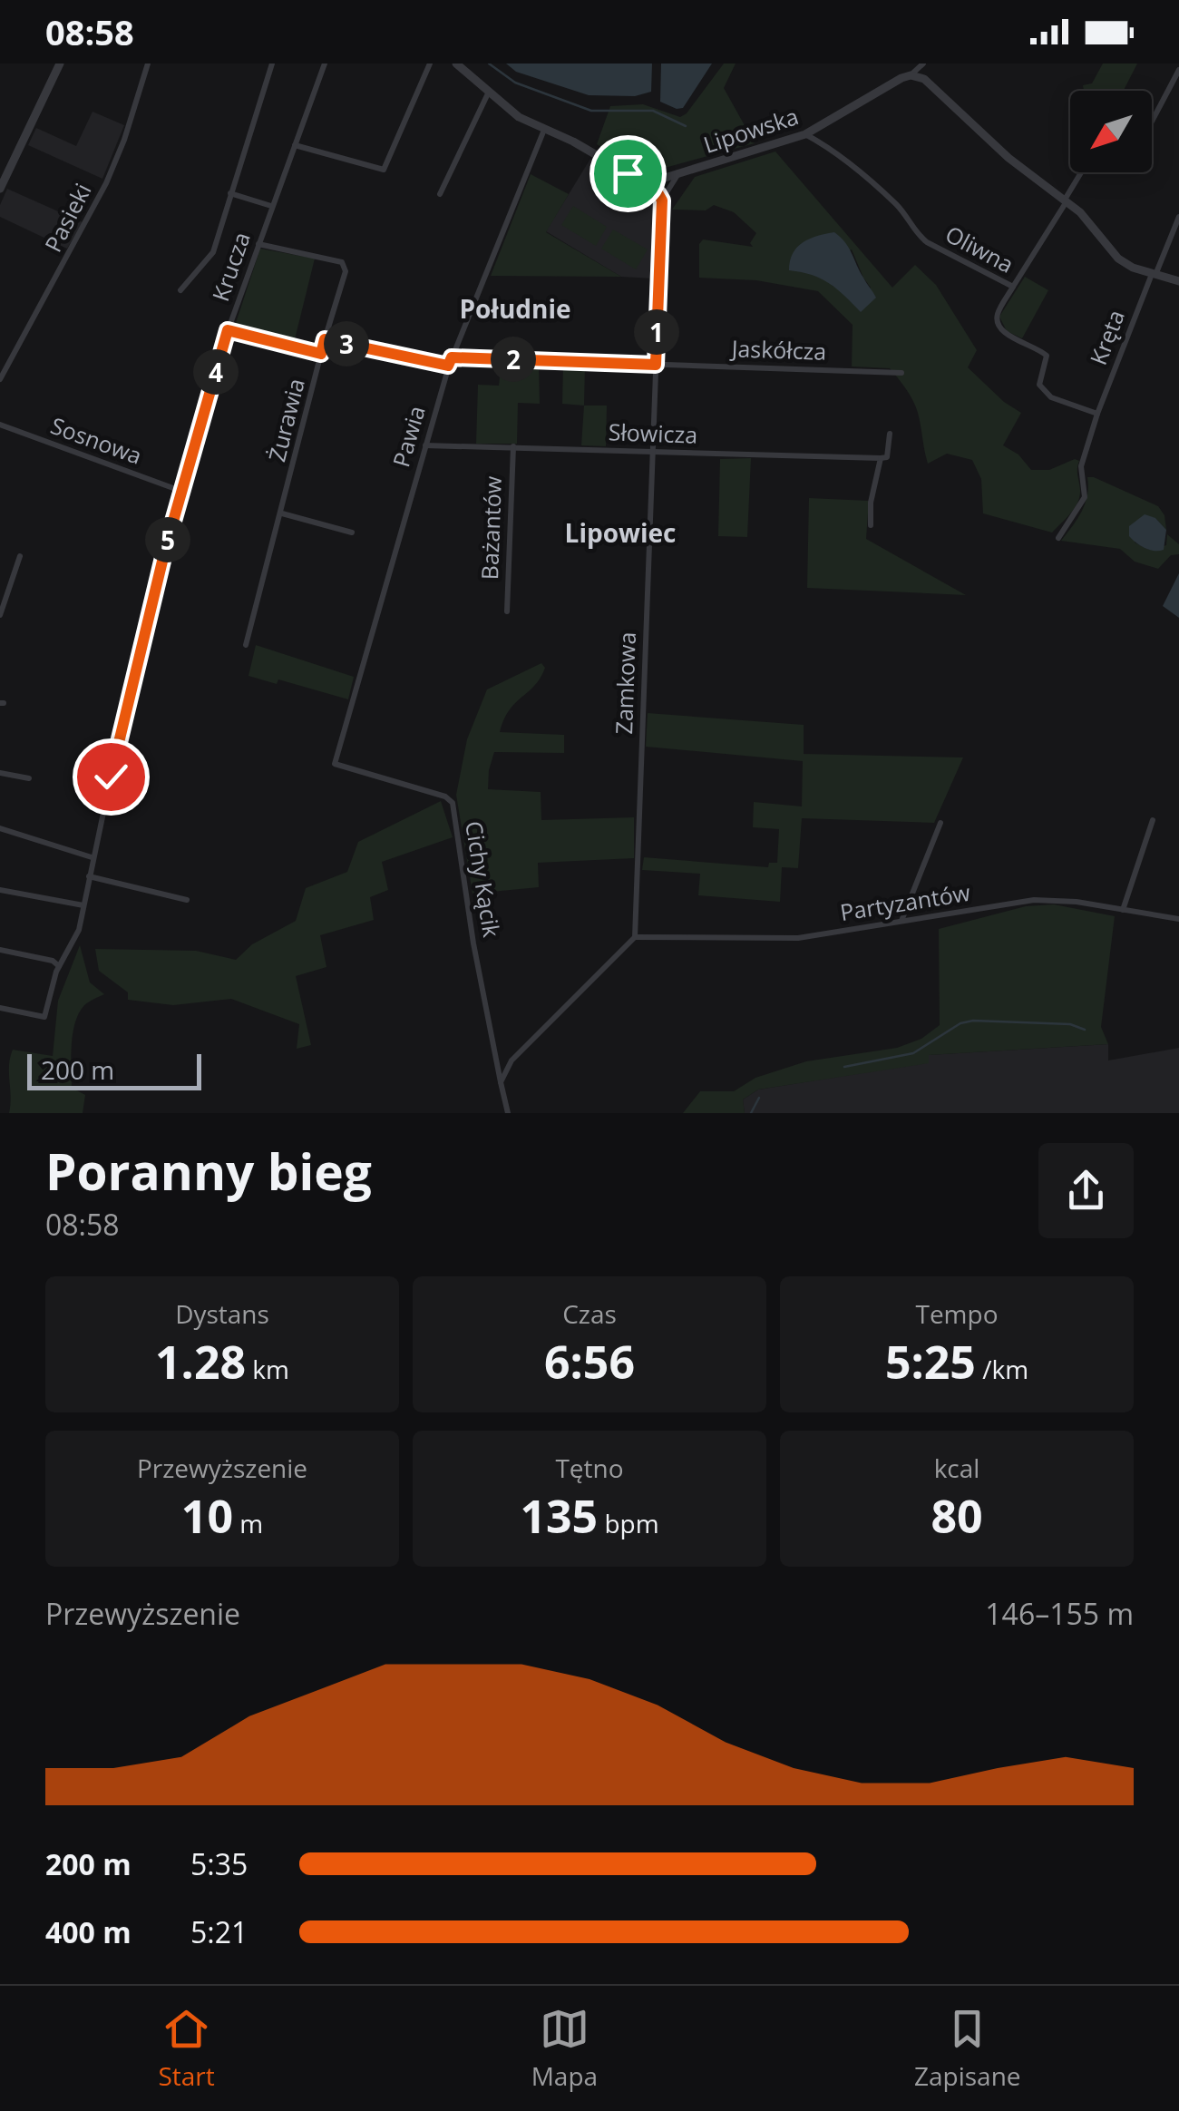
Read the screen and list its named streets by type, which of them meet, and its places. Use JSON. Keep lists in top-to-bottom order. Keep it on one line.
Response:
{"streets":{"street":["Lipowska","Pasieki","Oliwna","Krucza","Kręta","Jaskółcza","Żurawia","Słowicza","Pawia","Sosnowa","Bażantów","Zamkowa","Cichy Kącik","Partyzantów"]},"crossings":[["Lipowska","Oliwna"],["Lipowska","Pawia"],["Lipowska","Zamkowa"],["Oliwna","Kręta"],["Krucza","Żurawia"],["Krucza","Sosnowa"],["Jaskółcza","Pawia"],["Jaskółcza","Zamkowa"],["Słowicza","Pawia"],["Słowicza","Bażantów"],["Słowicza","Zamkowa"],["Pawia","Cichy Kącik"],["Zamkowa","Partyzantów"]],"districts":["Południe","Lipowiec"],"scale_bar":"200 m","north":"bottom left","page":{"status":"08:58","pins":["1","3","2","4","5"],"scale":"200 m","heading":["Poranny bieg","08:58"],"stats":[["Dystans","1.28 km"],["Czas","6:56"],["Tempo","5:25 /km"],["Przewyższenie","10 m"],["Tętno","135 bpm"],["kcal","80"]],"chart":["Przewyższenie","146–155 m"],"list":[{"name":"200 m","note":"5:35"},{"name":"400 m","note":"5:21"}],"tabs":["Start","Mapa","Zapisane"]}}
